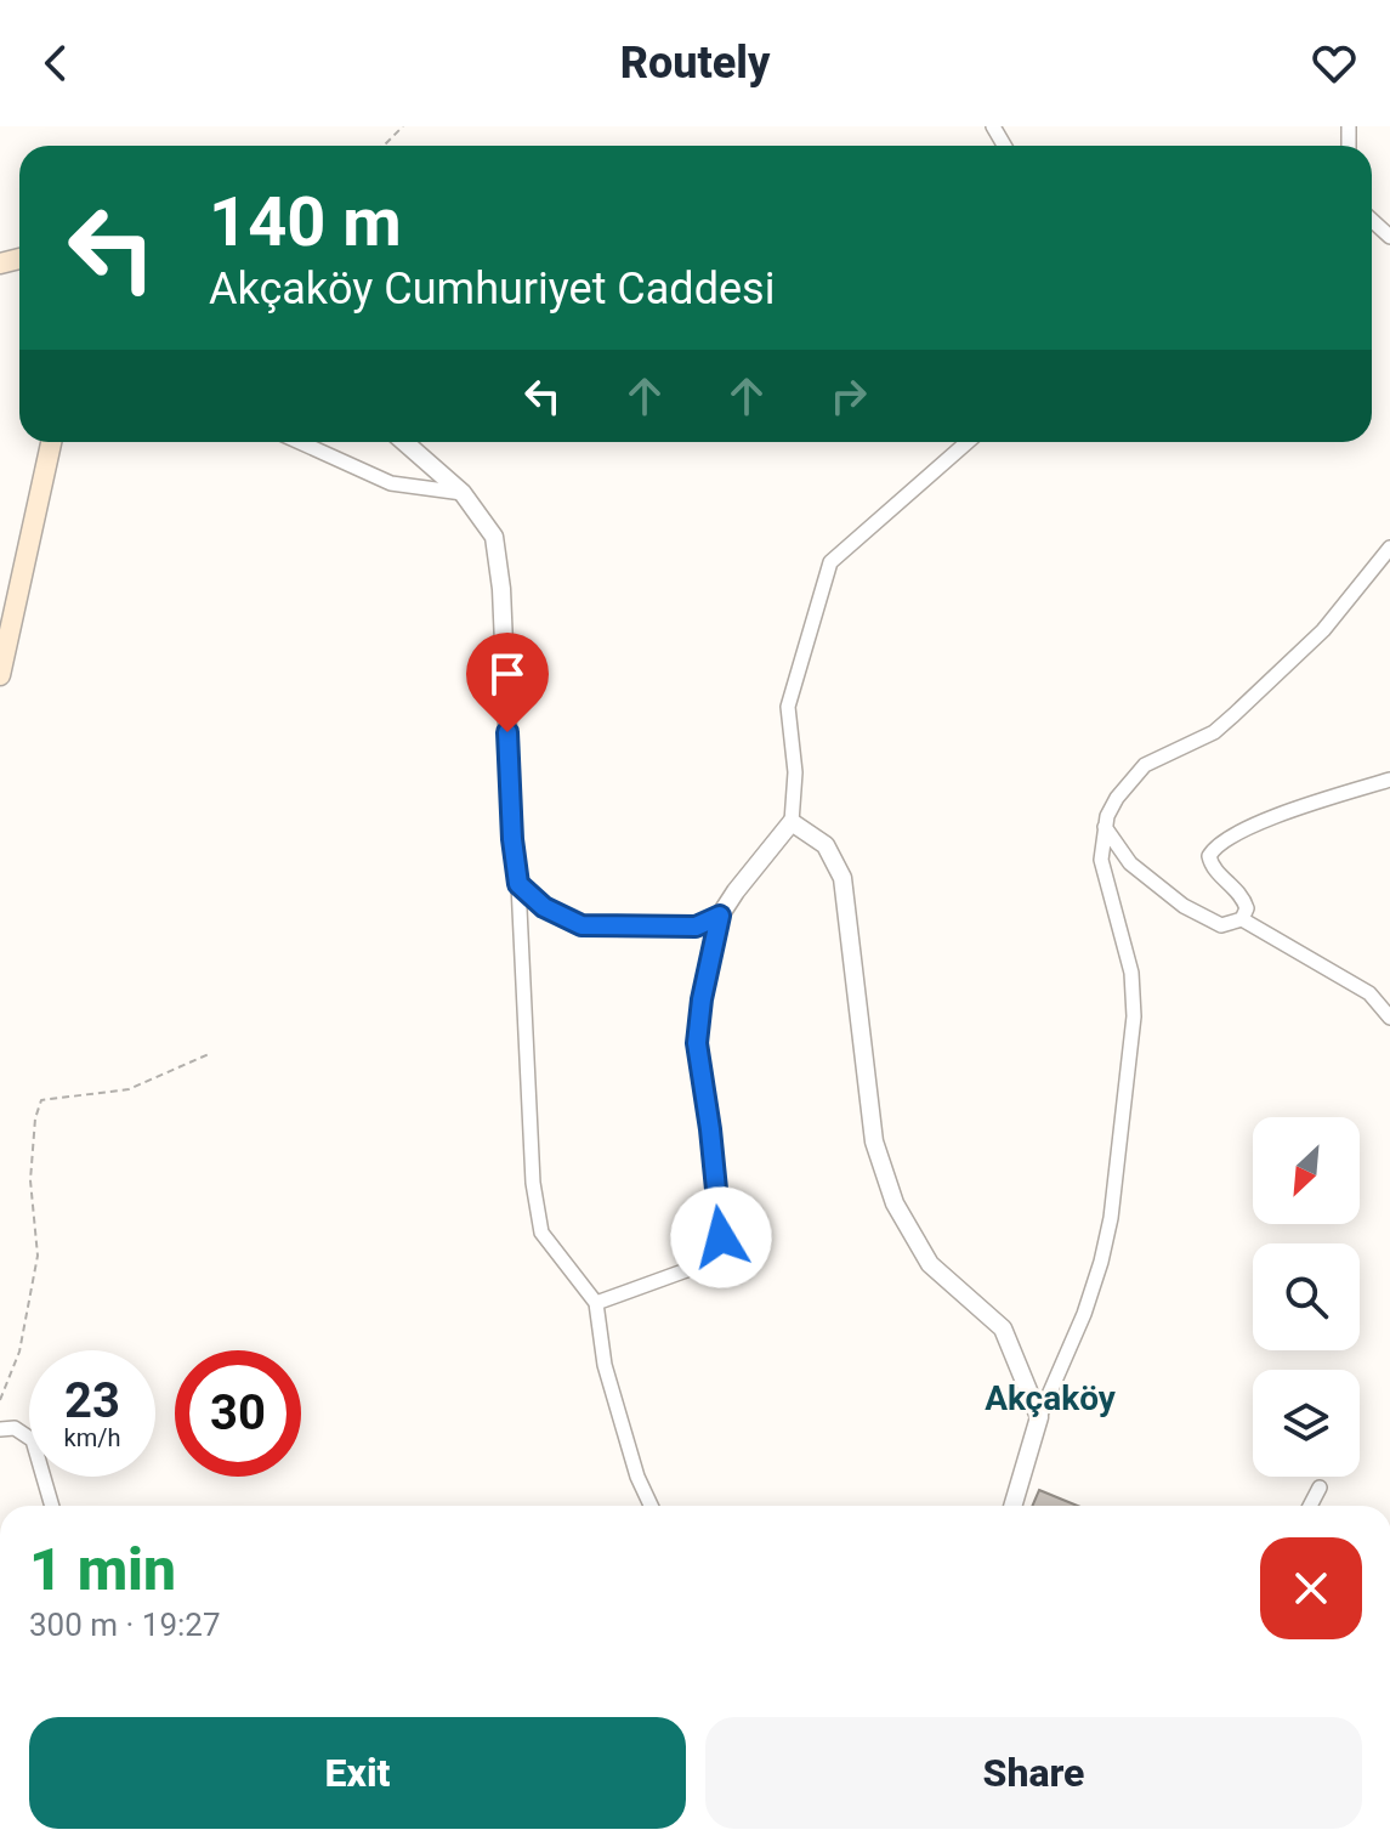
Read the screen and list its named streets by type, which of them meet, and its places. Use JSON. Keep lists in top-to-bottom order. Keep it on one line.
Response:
{"districts":["Akçaköy"],"north":"bottom left","page":{"header":"Routely","turn":["140 m","Akçaköy Cumhuriyet Caddesi"],"speed":"23 km/h","limit":"30","heading":["1 min","300 m · 19:27"],"buttons":["Exit","Share"]}}
